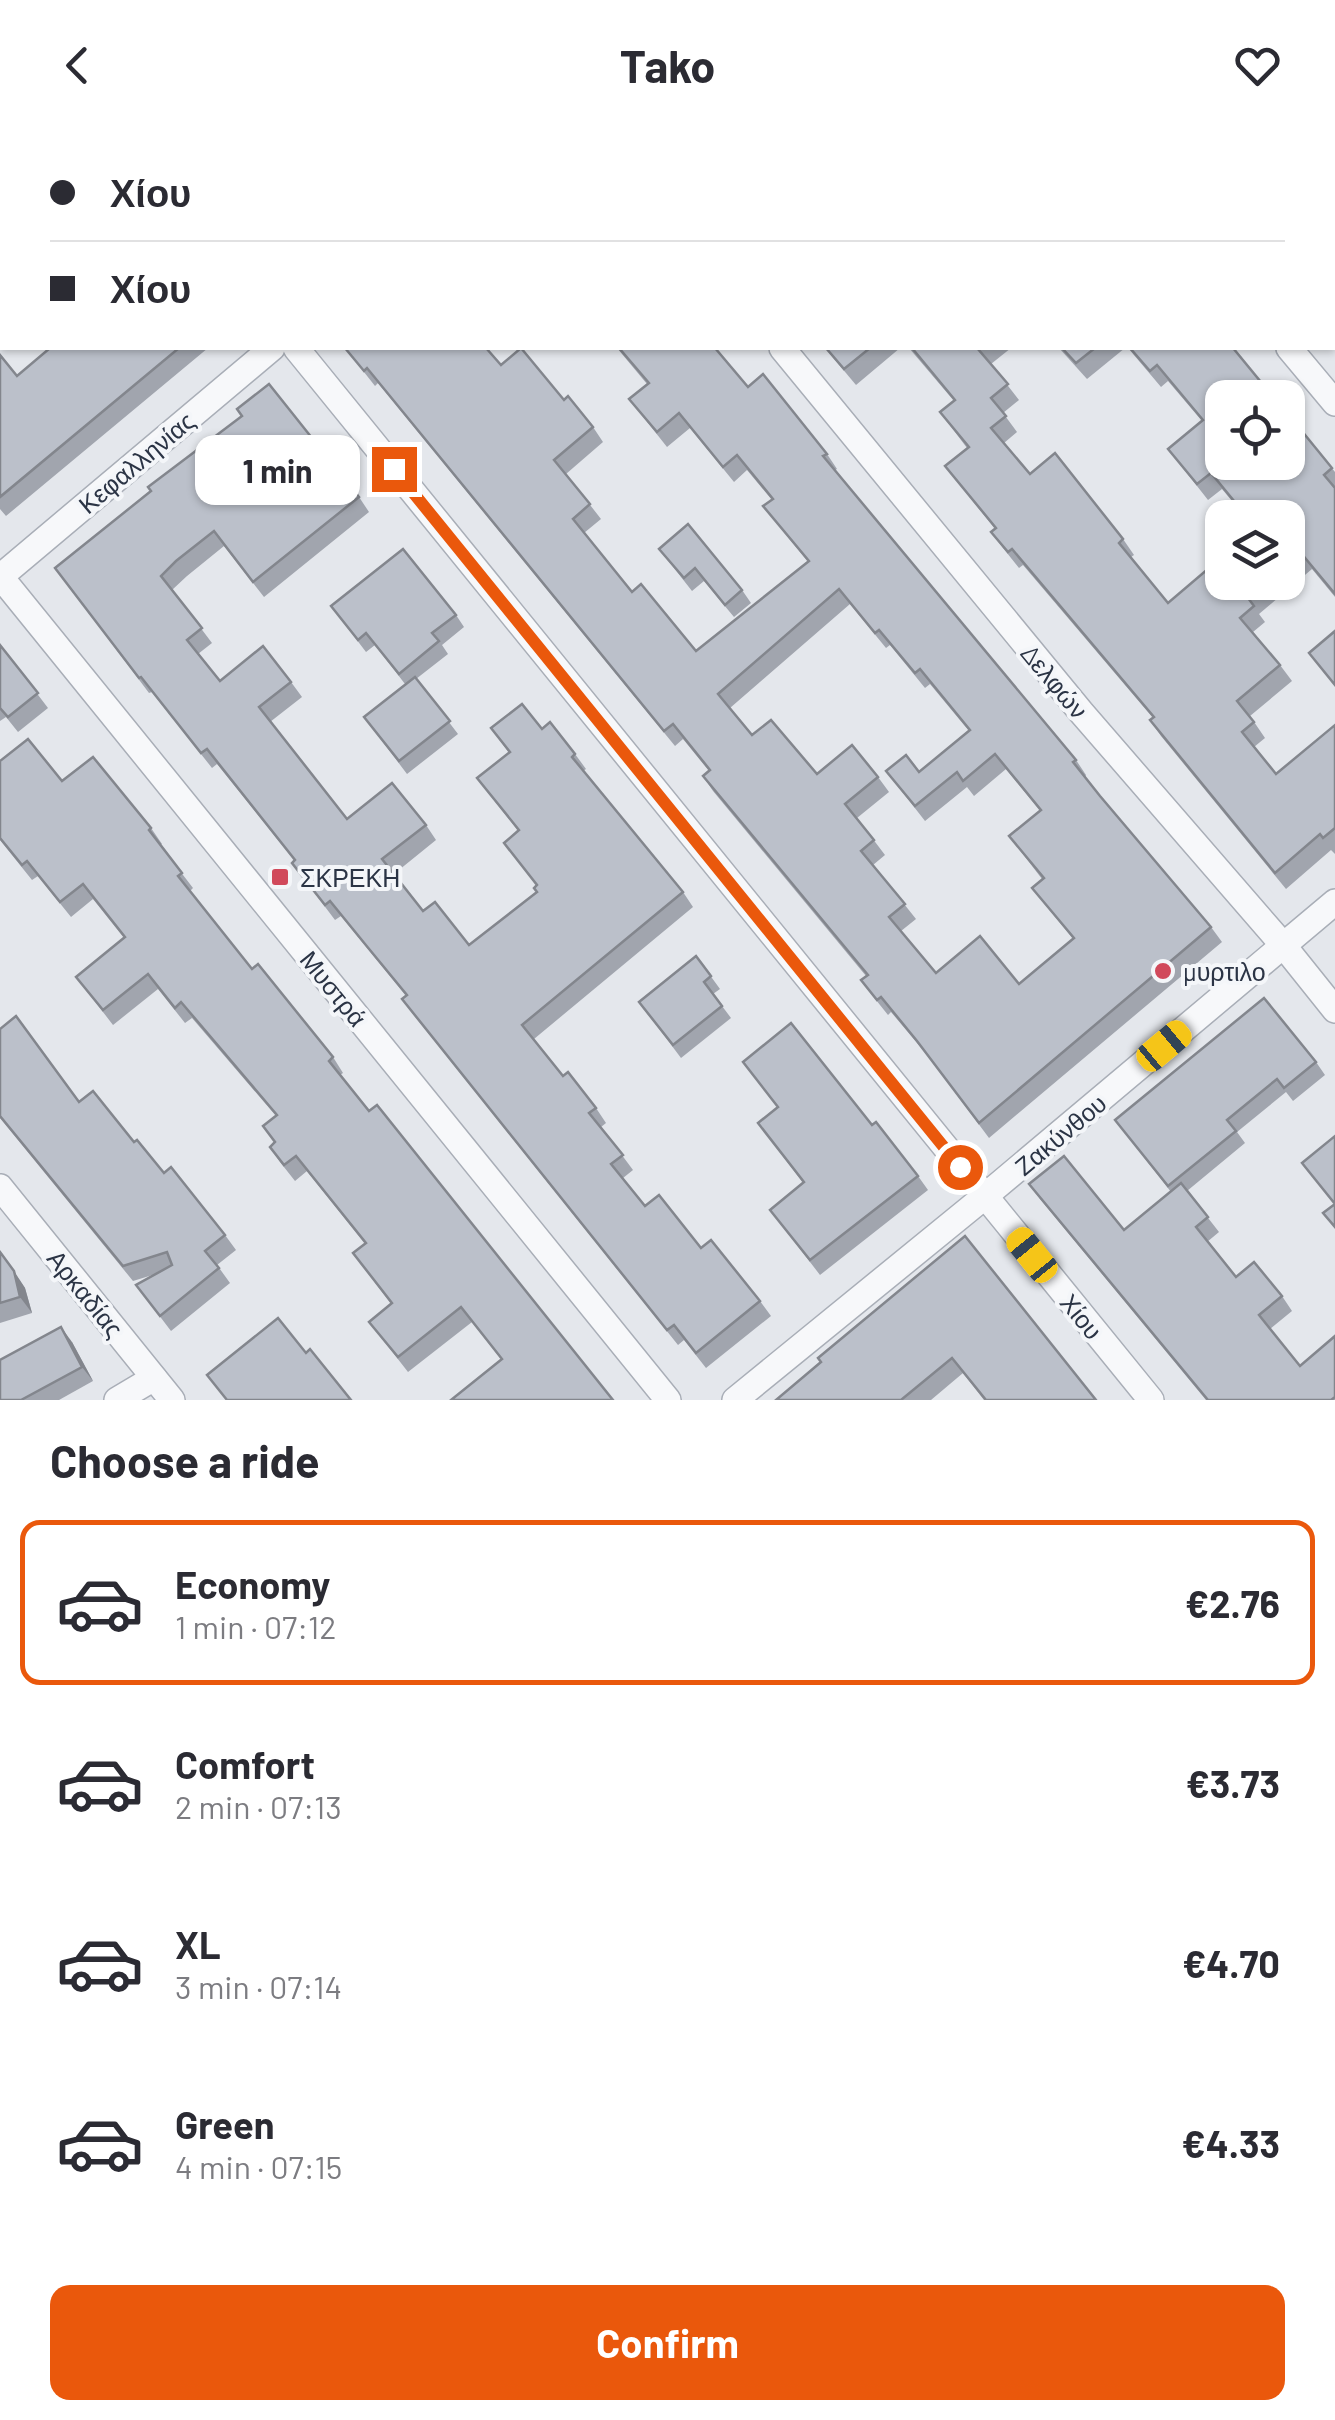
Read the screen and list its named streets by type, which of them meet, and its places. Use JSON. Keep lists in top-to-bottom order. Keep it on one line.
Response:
{"streets":{"street":["Κεφαλληνίας","Δελφών","Μυστρά","Ζακύνθου","Αρκαδίας","Χίου"]},"crossings":[["Κεφαλληνίας","Μυστρά"],["Δελφών","Ζακύνθου"],["Ζακύνθου","Χίου"]],"places":{"transit":["ΣΚΡΕΚΗ"],"other":["μυρτιλο"]},"page":{"header":"Tako","banner":["Χίου","Χίου"],"bubble":"1 min","heading":"Choose a ride","list":[{"name":"Economy","note":"1 min · 07:12","value":"€2.76"},{"name":"Comfort","note":"2 min · 07:13","value":"€3.73"},{"name":"XL","note":"3 min · 07:14","value":"€4.70"},{"name":"Green","note":"4 min · 07:15","value":"€4.33"}],"buttons":"Confirm"}}
